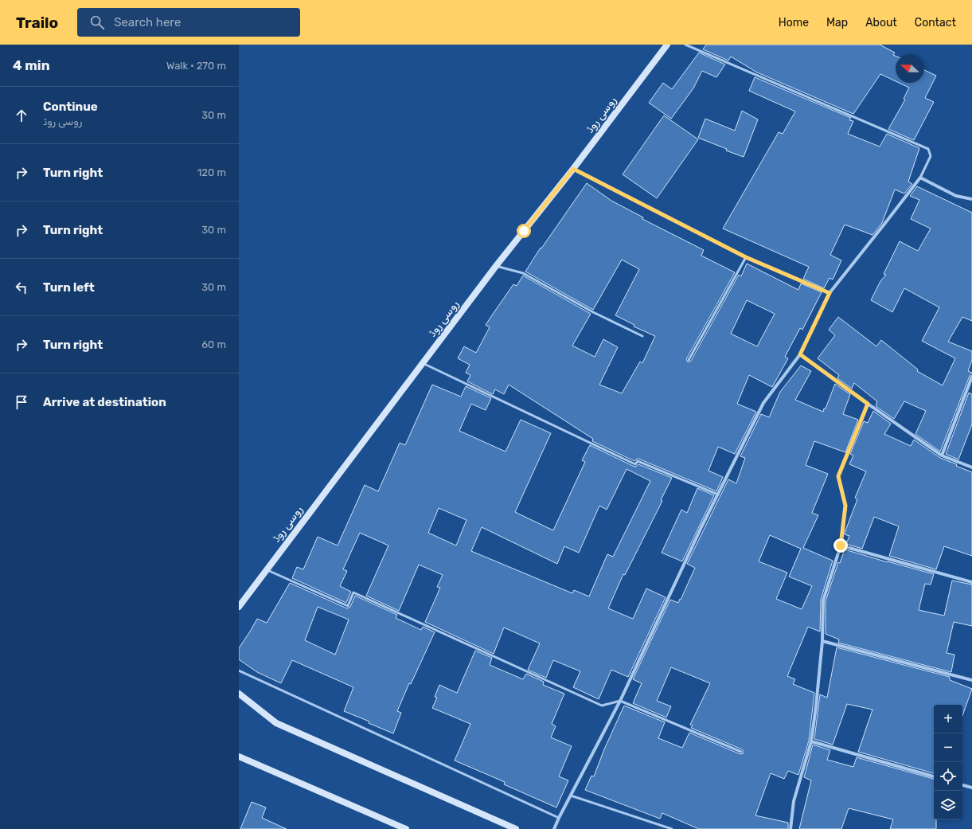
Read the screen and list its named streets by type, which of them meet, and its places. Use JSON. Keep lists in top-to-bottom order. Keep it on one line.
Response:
{"streets":{"main road":["روسی روڈ"]},"north":"left","page":{"header":"Trailo","search":"Search here","nav":["Home","Map","About","Contact"],"heading":["4 min","Walk · 270 m"],"list":[["Continue","روسی روڈ","30 m"],["Turn right","120 m"],["Turn right","30 m"],["Turn left","30 m"],["Turn right","60 m"],"Arrive at destination"],"map_buttons":["+","−"]}}
